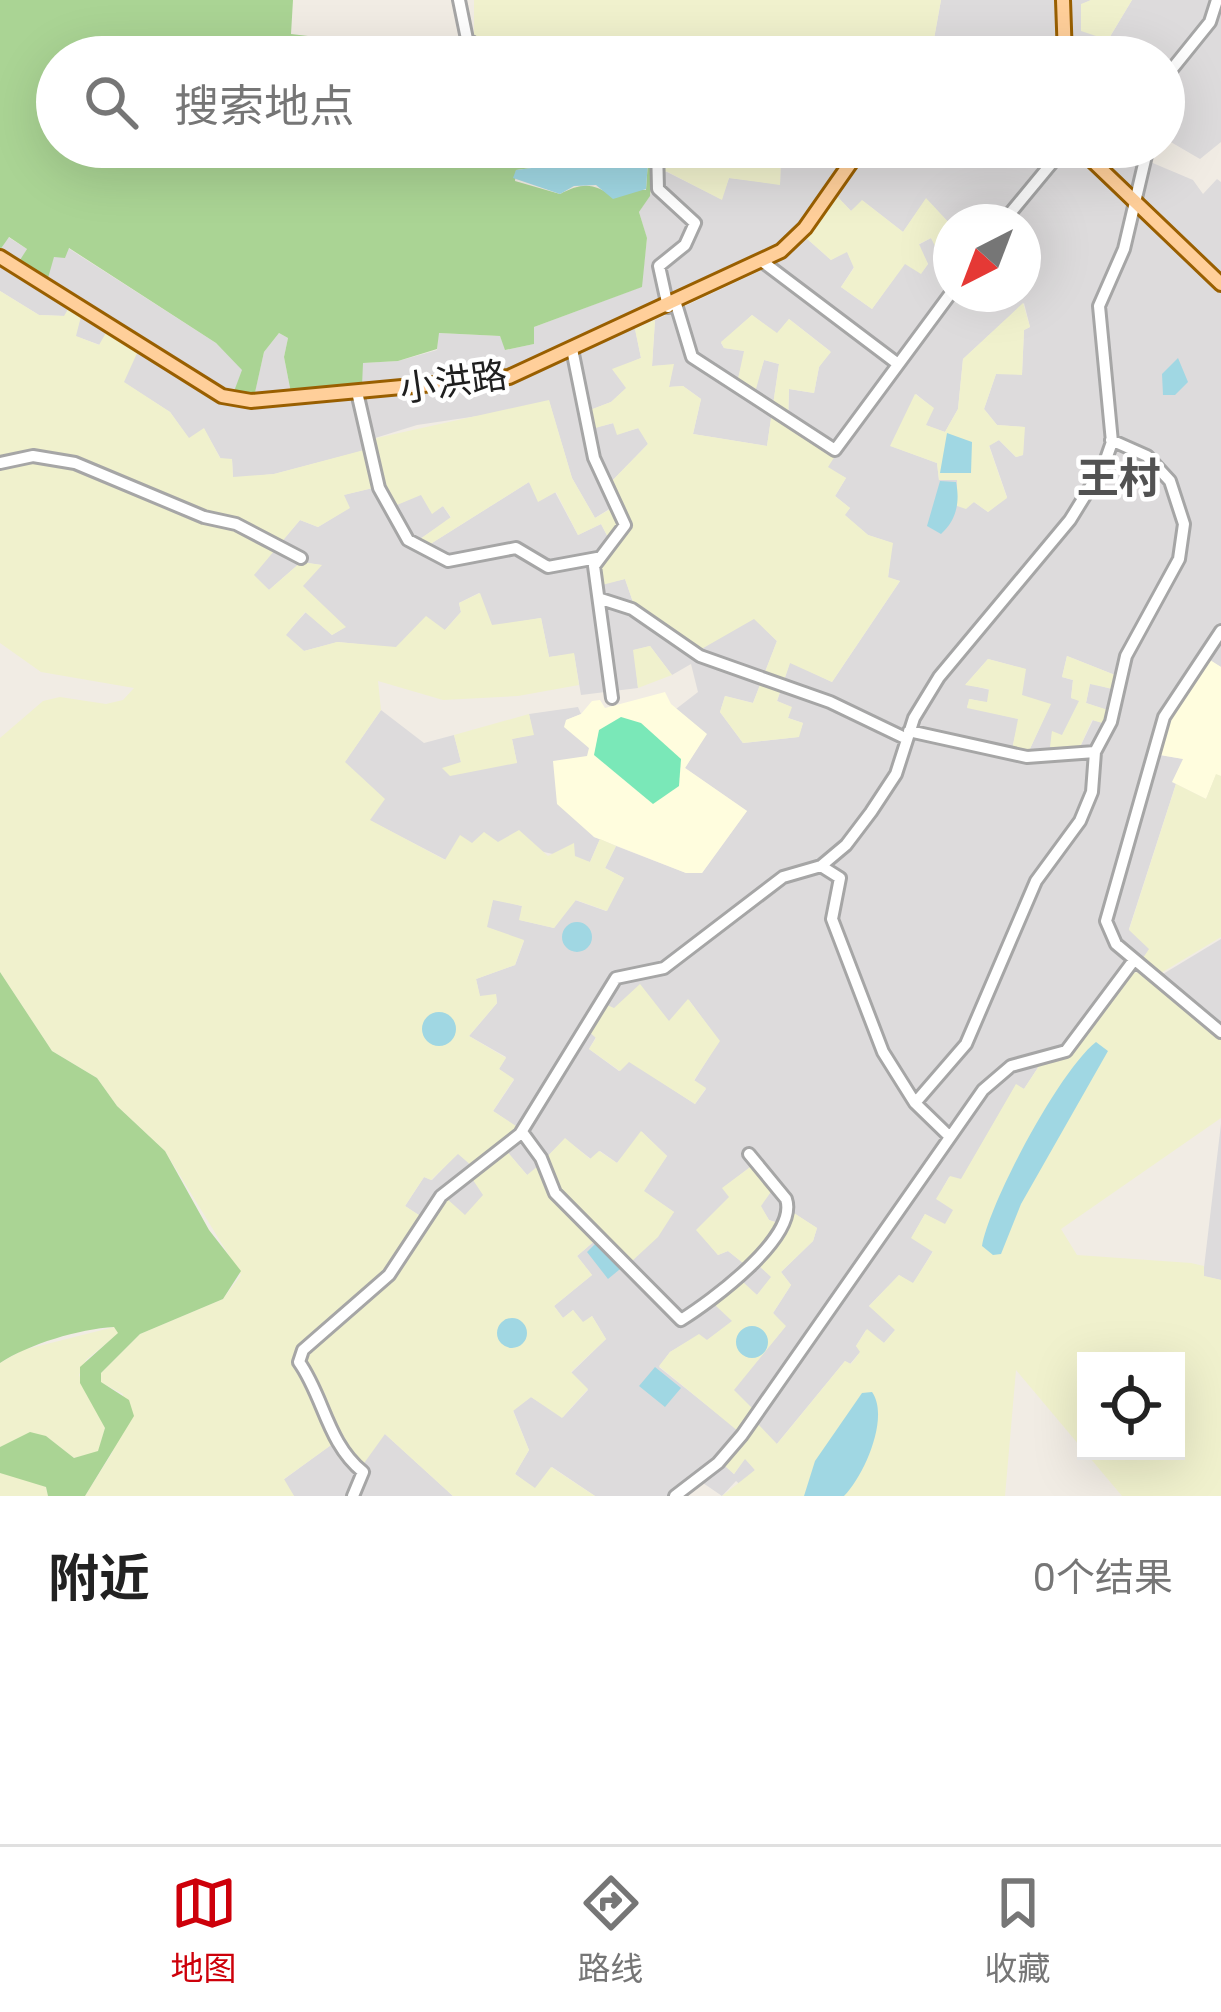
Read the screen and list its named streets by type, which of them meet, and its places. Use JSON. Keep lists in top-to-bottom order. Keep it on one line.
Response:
{"streets":{"main road":["小洪路"]},"districts":["王村"],"north":"bottom left","page":{"search":"搜索地点","heading":["附近","0个结果"],"nav":["地图","路线","收藏"]}}
